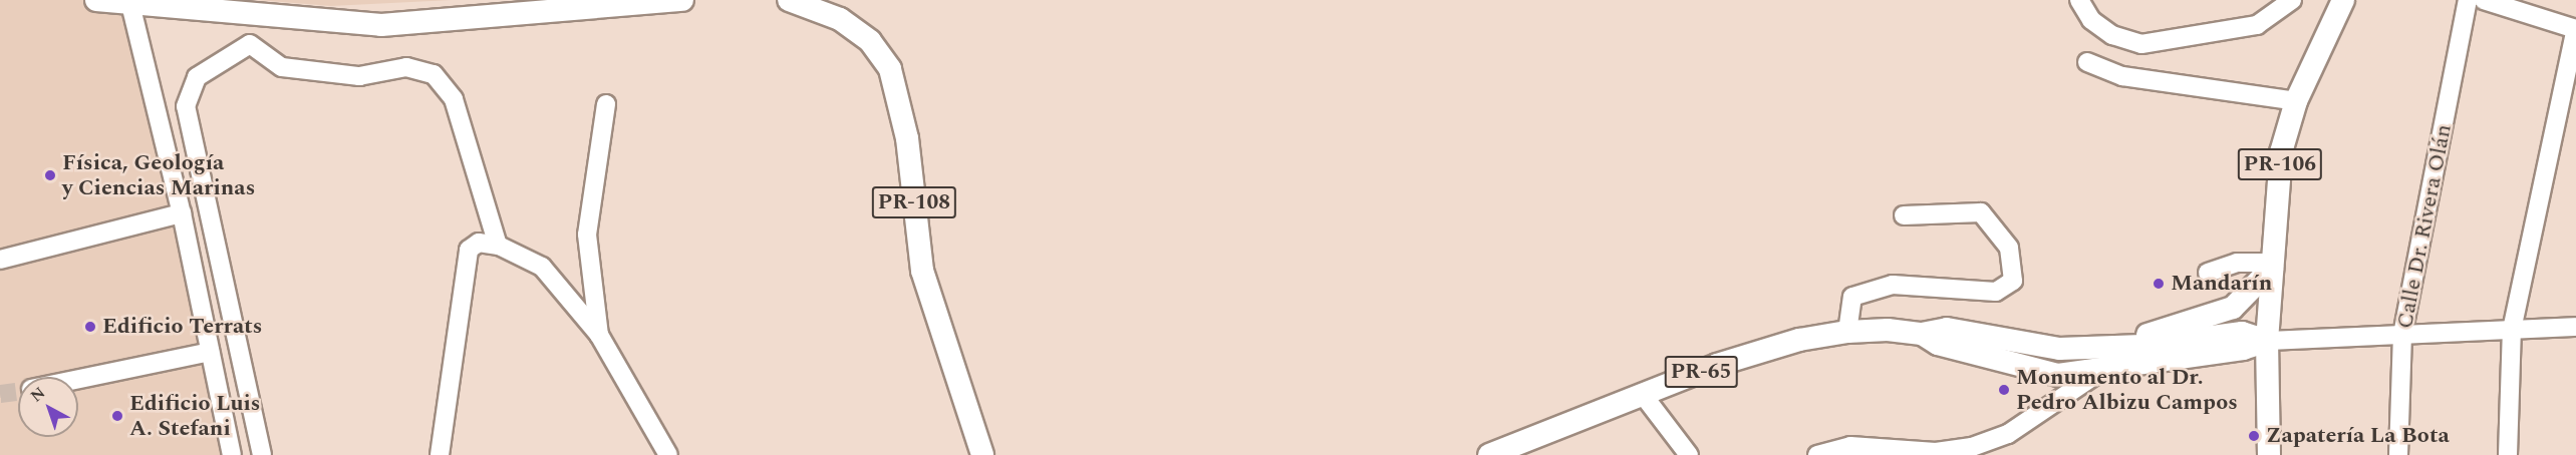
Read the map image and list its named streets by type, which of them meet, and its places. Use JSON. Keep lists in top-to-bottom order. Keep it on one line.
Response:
{"streets":{"main road":["PR-106","PR-108","PR-65"],"street":["Calle Dr. Rivera Olán"]},"crossings":[["PR-106","PR-65"]],"places":["Física, Geología y Ciencias Marinas","Mandarín","Edificio Terrats","Monumento al Dr. Pedro Albizu Campos","Edificio Luis A. Stefani","Zapatería La Bota"],"north":"top left"}
